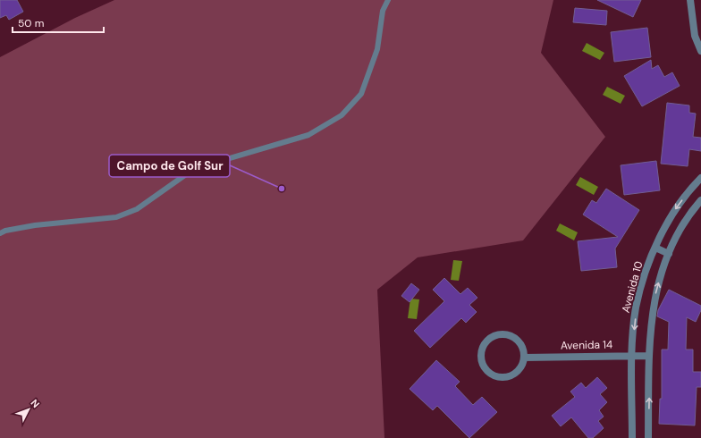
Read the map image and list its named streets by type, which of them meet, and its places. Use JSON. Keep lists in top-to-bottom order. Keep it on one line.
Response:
{"streets":{"street":["Avenida 10","Avenida 14"]},"crossings":[["Avenida 10","Avenida 14"]],"places":["Campo de Golf Sur"],"scale_bar":"50 m","north":"top right"}
